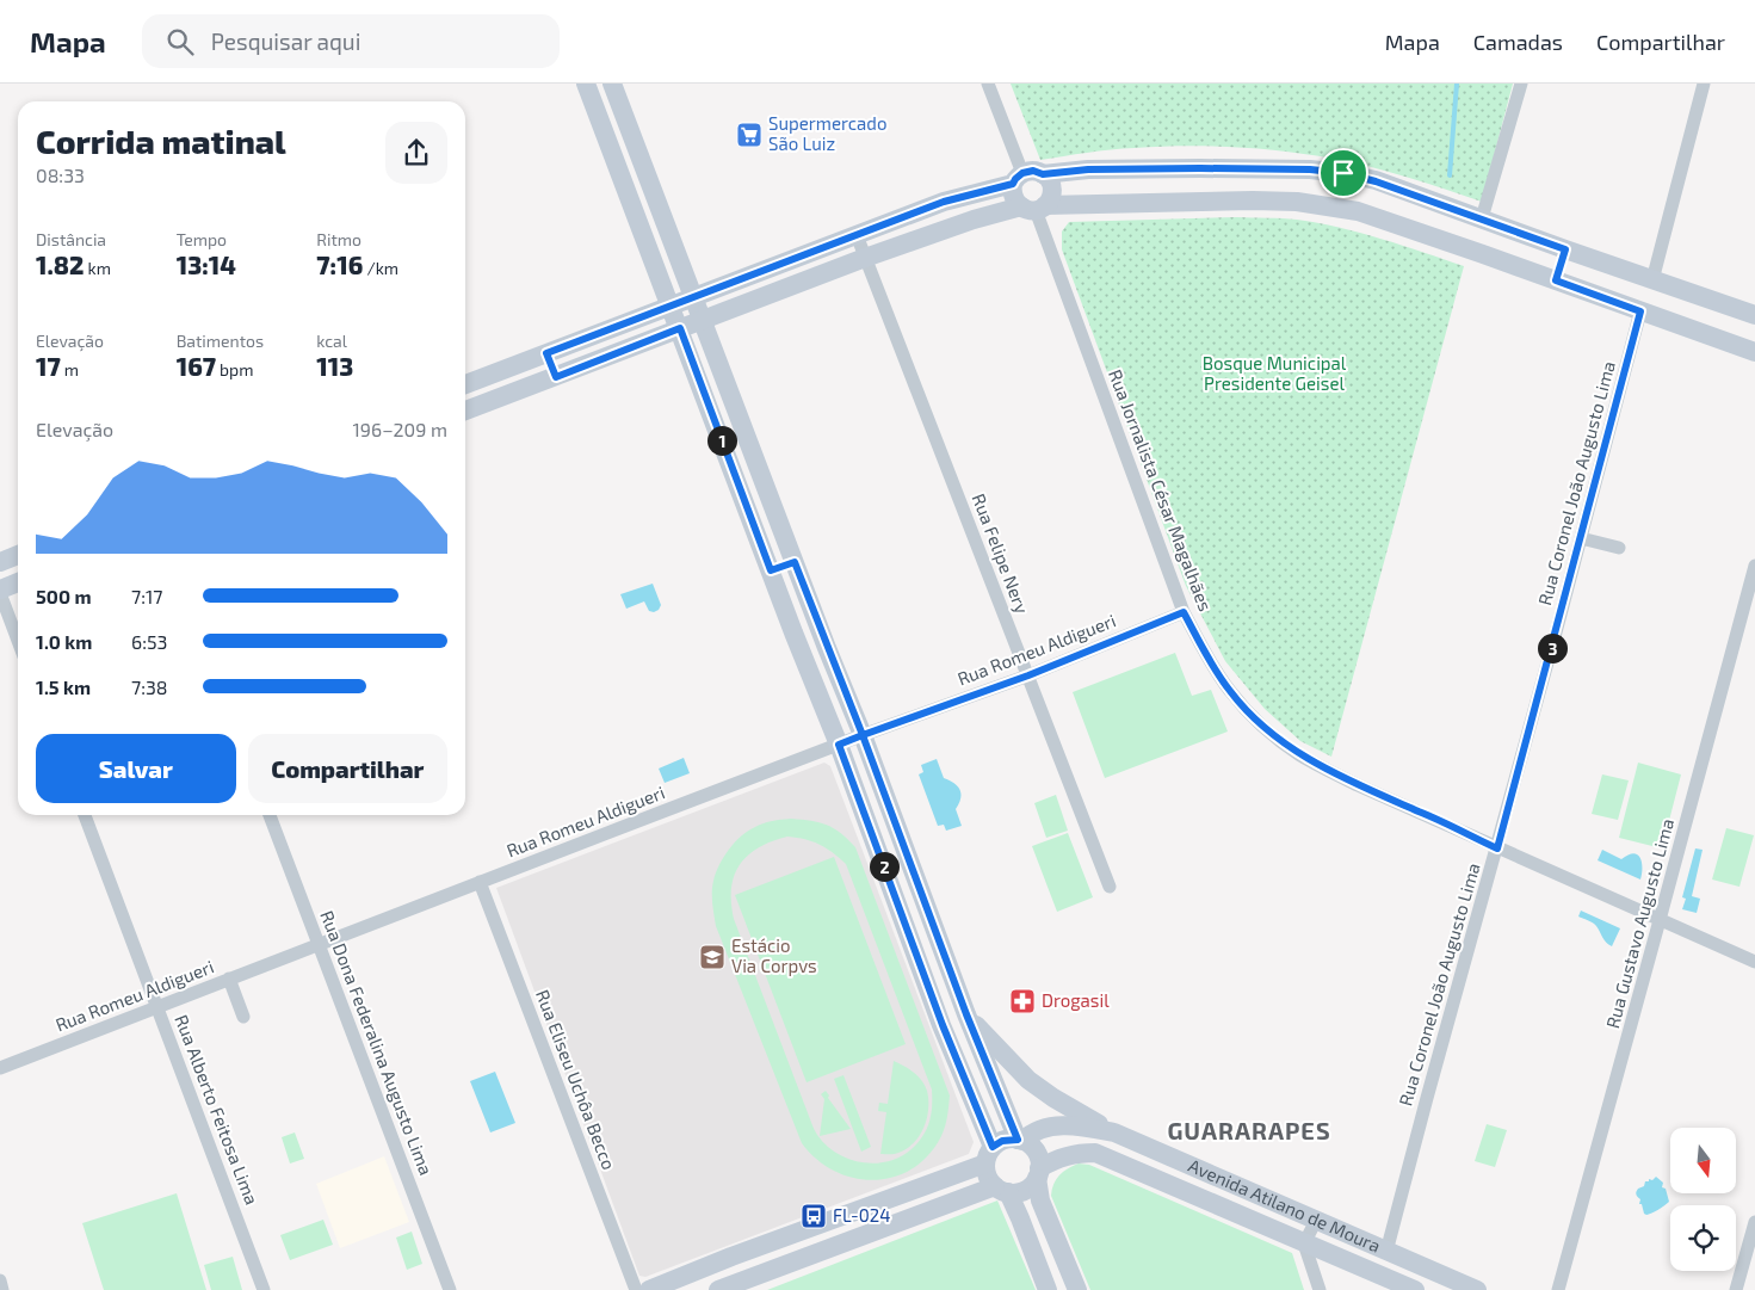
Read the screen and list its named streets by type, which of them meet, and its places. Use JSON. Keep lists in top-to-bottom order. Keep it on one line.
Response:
{"streets":{"main road":["Avenida Atilano de Moura"],"street":["Rua Coronel João Augusto Lima","Rua Jornalista César Magalhães","Rua Felipe Nery","Rua Romeu Aldigueri","Rua Gustavo Augusto Lima","Rua Dona Federalina Augusto Lima","Rua Eliseu Uchôa Becco","Rua Alberto Feitosa Lima"]},"crossings":[["Rua Coronel João Augusto Lima","Rua Jornalista César Magalhães"],["Rua Coronel João Augusto Lima","Avenida Atilano de Moura"],["Rua Jornalista César Magalhães","Rua Romeu Aldigueri"],["Rua Jornalista César Magalhães","Rua Gustavo Augusto Lima"],["Rua Felipe Nery","Rua Romeu Aldigueri"],["Rua Romeu Aldigueri","Rua Dona Federalina Augusto Lima"],["Rua Romeu Aldigueri","Rua Eliseu Uchôa Becco"],["Rua Romeu Aldigueri","Rua Alberto Feitosa Lima"]],"districts":["GUARARAPES"],"parks":["Bosque Municipal Presidente Geisel"],"places":{"supermarket":["Supermercado São Luiz"],"school or university":["Estácio Via Corpvs"],"pharmacy":["Drogasil"],"bus stop":["FL-024"]},"north":"bottom","page":{"header":"Mapa","search":"Pesquisar aqui","nav":["Mapa","Camadas","Compartilhar"],"heading":["Corrida matinal","08:33"],"stats":[["Distância","1.82 km"],["Tempo","13:14"],["Ritmo","7:16 /km"],["Elevação","17 m"],["Batimentos","167 bpm"],["kcal","113"]],"chart":["Elevação","196–209 m"],"pins":["1","3","2"],"list":[{"name":"500 m","note":"7:17"},{"name":"1.0 km","note":"6:53"},{"name":"1.5 km","note":"7:38"}],"buttons":["Salvar","Compartilhar"]}}
